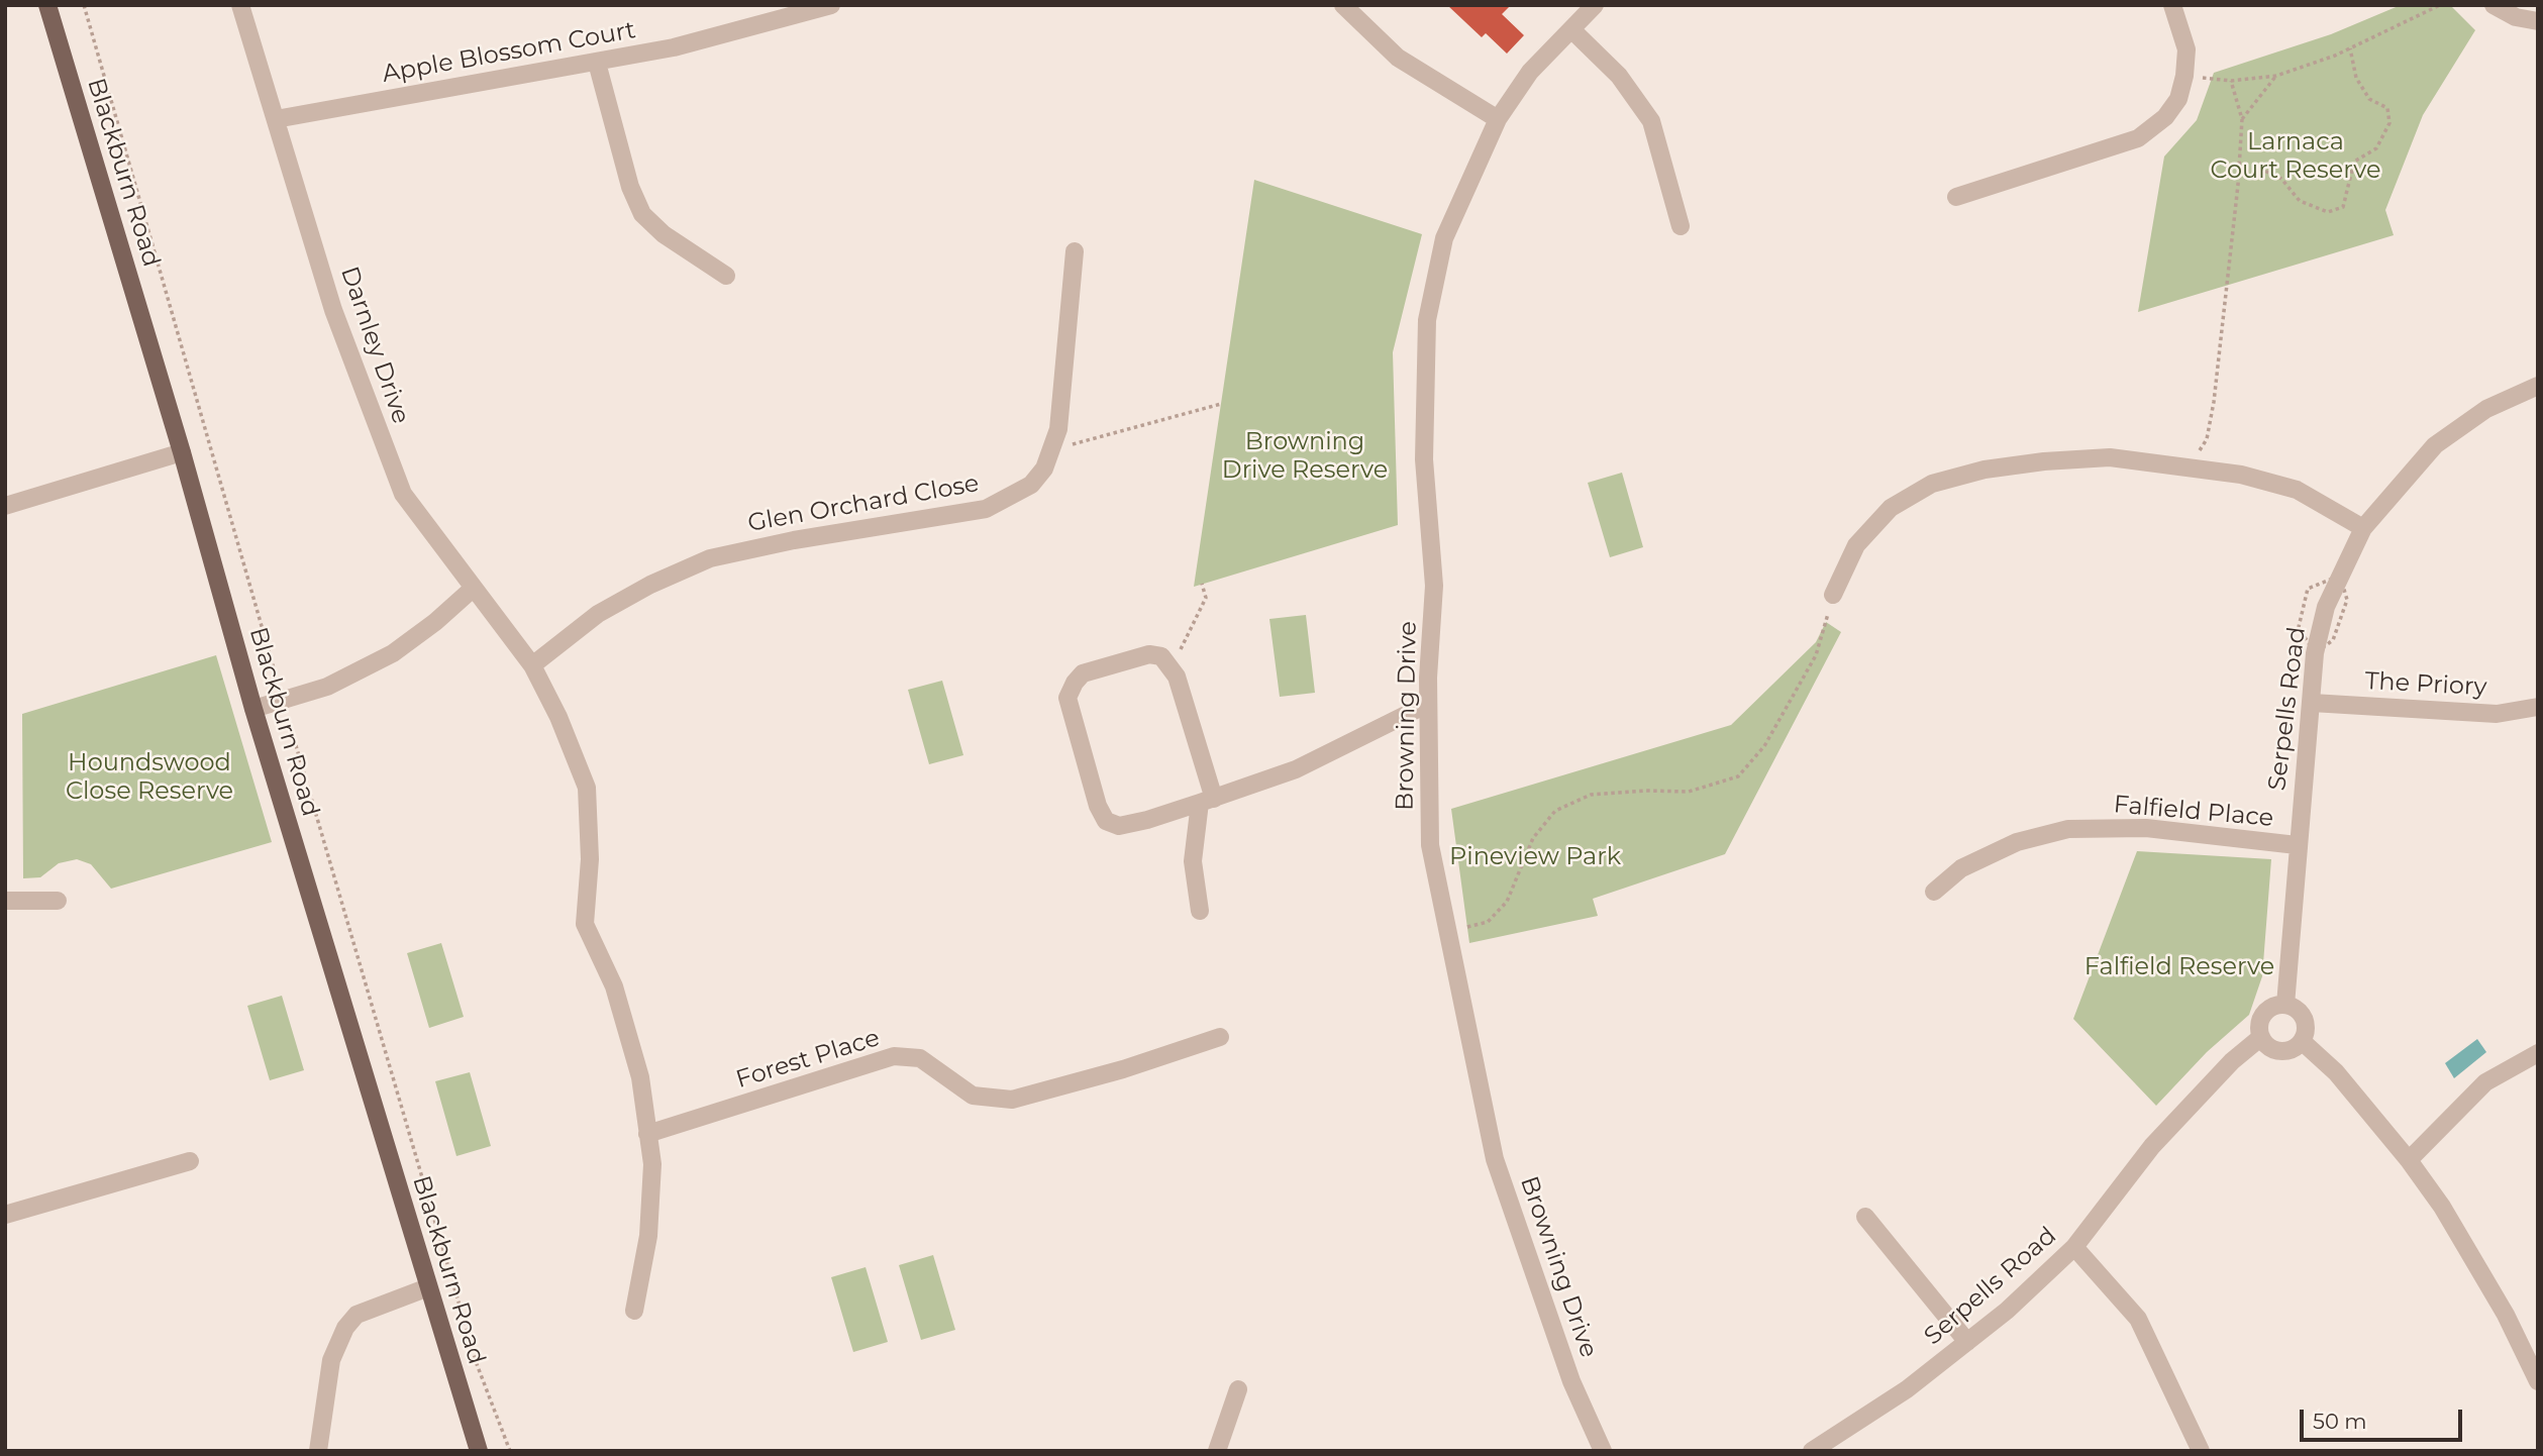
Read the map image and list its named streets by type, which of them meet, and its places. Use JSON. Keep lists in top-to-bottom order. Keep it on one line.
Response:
{"streets":{"main road":["Blackburn Road"],"street":["Apple Blossom Court","Darnley Drive","Glen Orchard Close","The Priory","Serpells Road","Browning Drive","Falfield Place","Forest Place"]},"crossings":[["Apple Blossom Court","Darnley Drive"],["Darnley Drive","Glen Orchard Close"],["Darnley Drive","Forest Place"],["The Priory","Serpells Road"],["Serpells Road","Falfield Place"]],"parks":["Larnaca Court Reserve","Browning Drive Reserve","Houndswood Close Reserve","Pineview Park","Falfield Reserve"],"scale_bar":"50 m"}
